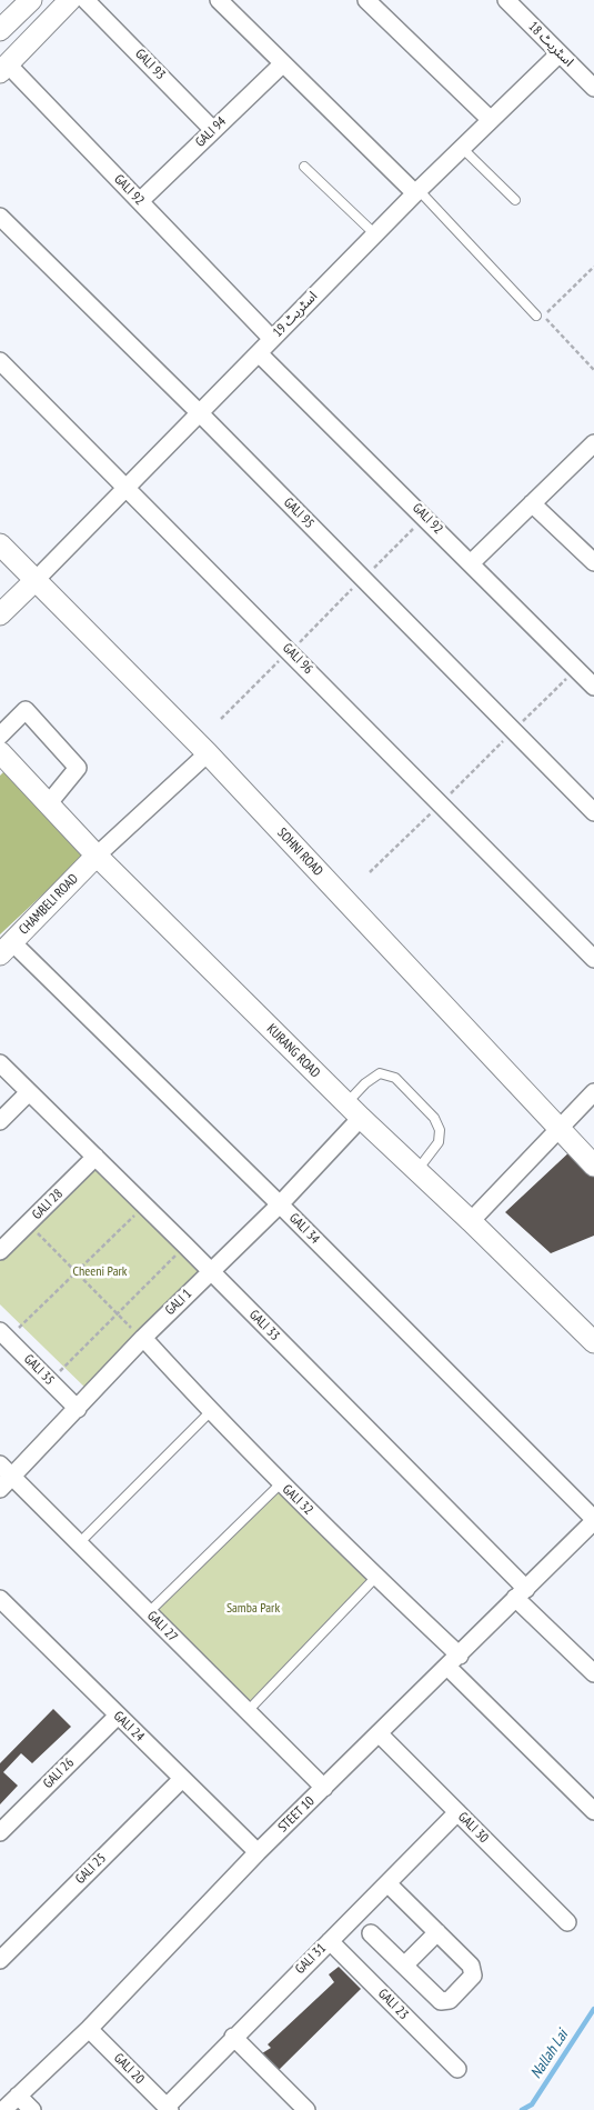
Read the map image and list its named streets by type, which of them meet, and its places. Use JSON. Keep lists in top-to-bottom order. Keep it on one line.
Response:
{"streets":{"street":["اسٹریٹ 18","GALI 93","GALI 94","GALI 92","اسٹریٹ 19","GALI 95","GALI 96","SOHNI ROAD","CHAMBELI ROAD","KURANG ROAD","GALI 28","GALI 34","GALI 1","GALI 33","GALI 35","GALI 32","GALI 27","GALI 24","GALI 26","STEET 10","GALI 30","GALI 25","GALI 31","GALI 23","GALI 20"]},"crossings":[["اسٹریٹ 18","اسٹریٹ 19"],["GALI 93","GALI 94"],["GALI 94","GALI 92"],["GALI 92","اسٹریٹ 19"],["اسٹریٹ 19","GALI 95"],["اسٹریٹ 19","GALI 96"],["اسٹریٹ 19","SOHNI ROAD"],["CHAMBELI ROAD","KURANG ROAD"],["CHAMBELI ROAD","GALI 34"],["KURANG ROAD","GALI 1"],["GALI 28","GALI 33"],["GALI 34","GALI 1"],["GALI 34","STEET 10"],["GALI 1","GALI 33"],["GALI 1","GALI 35"],["GALI 1","GALI 32"],["GALI 1","GALI 27"],["GALI 33","STEET 10"],["GALI 32","STEET 10"],["GALI 27","STEET 10"],["GALI 24","GALI 26"],["GALI 24","STEET 10"],["GALI 24","GALI 25"],["STEET 10","GALI 30"],["STEET 10","GALI 20"],["GALI 30","GALI 31"],["GALI 31","GALI 23"],["GALI 31","GALI 20"]],"water":["Nallah Lai"],"parks":["Cheeni Park","Samba Park"]}
